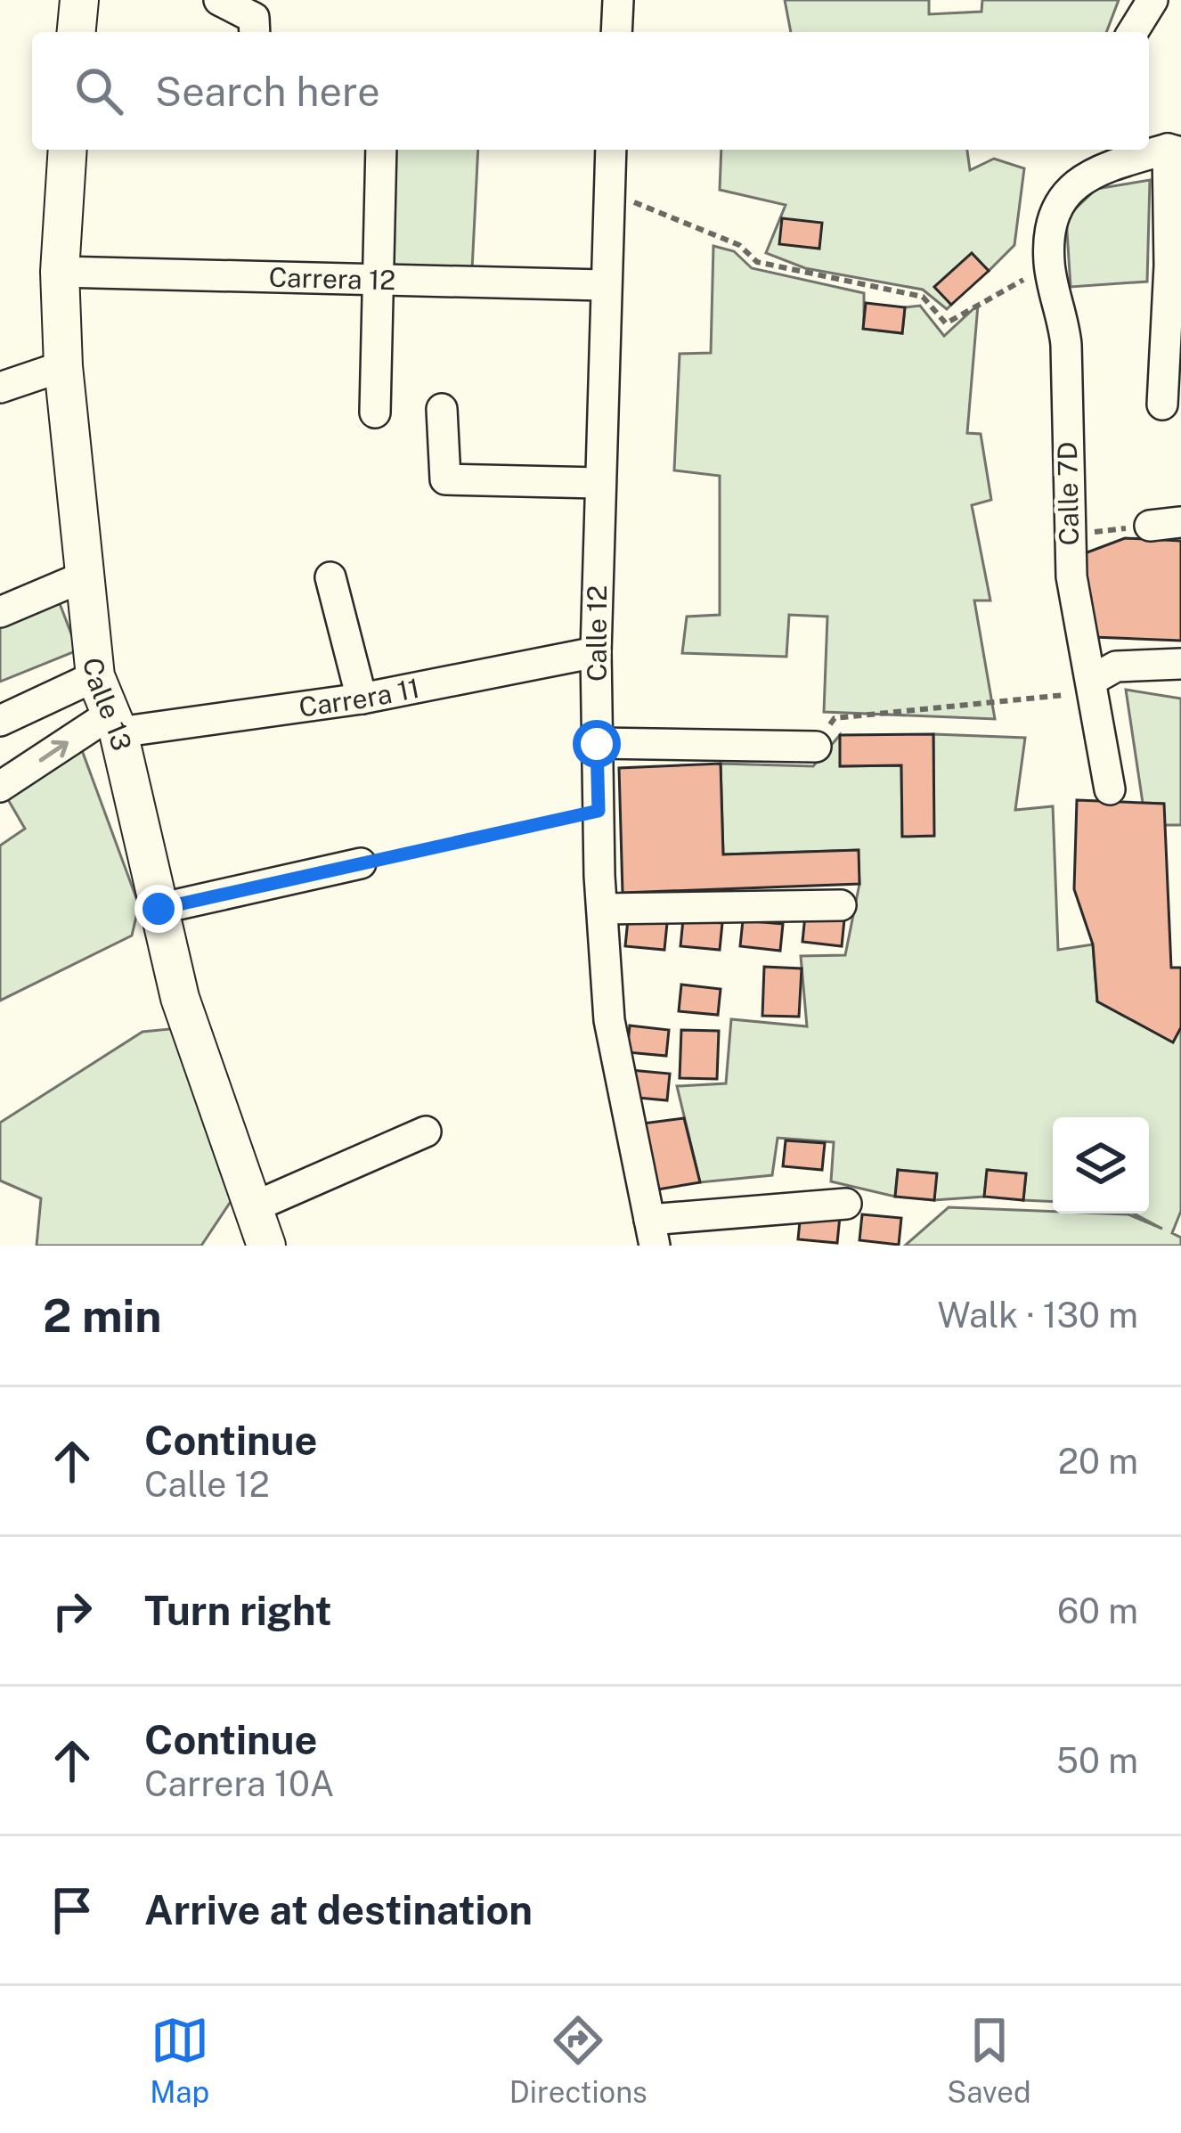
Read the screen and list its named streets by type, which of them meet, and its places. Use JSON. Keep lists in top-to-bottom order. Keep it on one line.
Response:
{"streets":{"main road":["Calle 13"],"street":["Carrera 12","Calle 7D","Calle 12","Carrera 11"]},"crossings":[["Carrera 12","Calle 12"],["Carrera 12","Calle 13"],["Calle 12","Carrera 11"],["Carrera 11","Calle 13"]],"page":{"search":"Search here","heading":["2 min","Walk · 130 m"],"list":[["Continue","Calle 12","20 m"],["Turn right","60 m"],["Continue","Carrera 10A","50 m"],"Arrive at destination"],"nav":["Map","Directions","Saved"]}}
